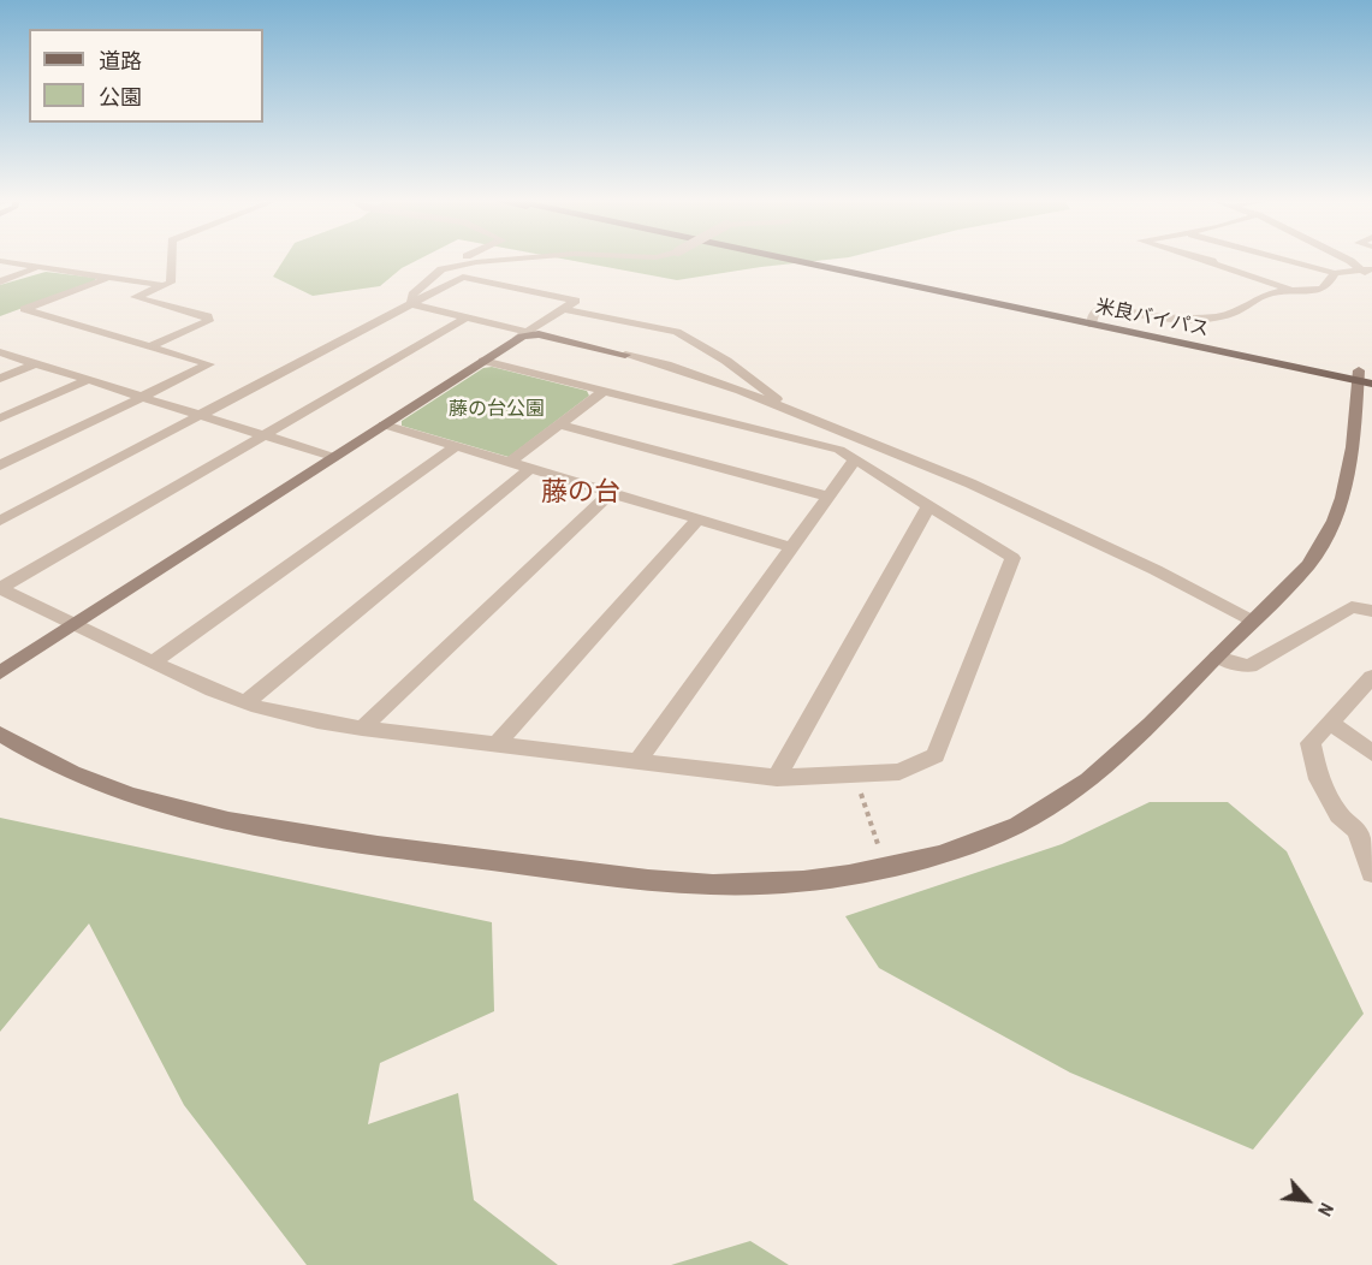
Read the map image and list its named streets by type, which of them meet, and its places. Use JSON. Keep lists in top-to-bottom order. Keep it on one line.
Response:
{"streets":{"main road":["米良バイパス"]},"districts":["藤の台"],"parks":["藤の台公園"],"legend":["道路","公園"],"north":"bottom right"}
